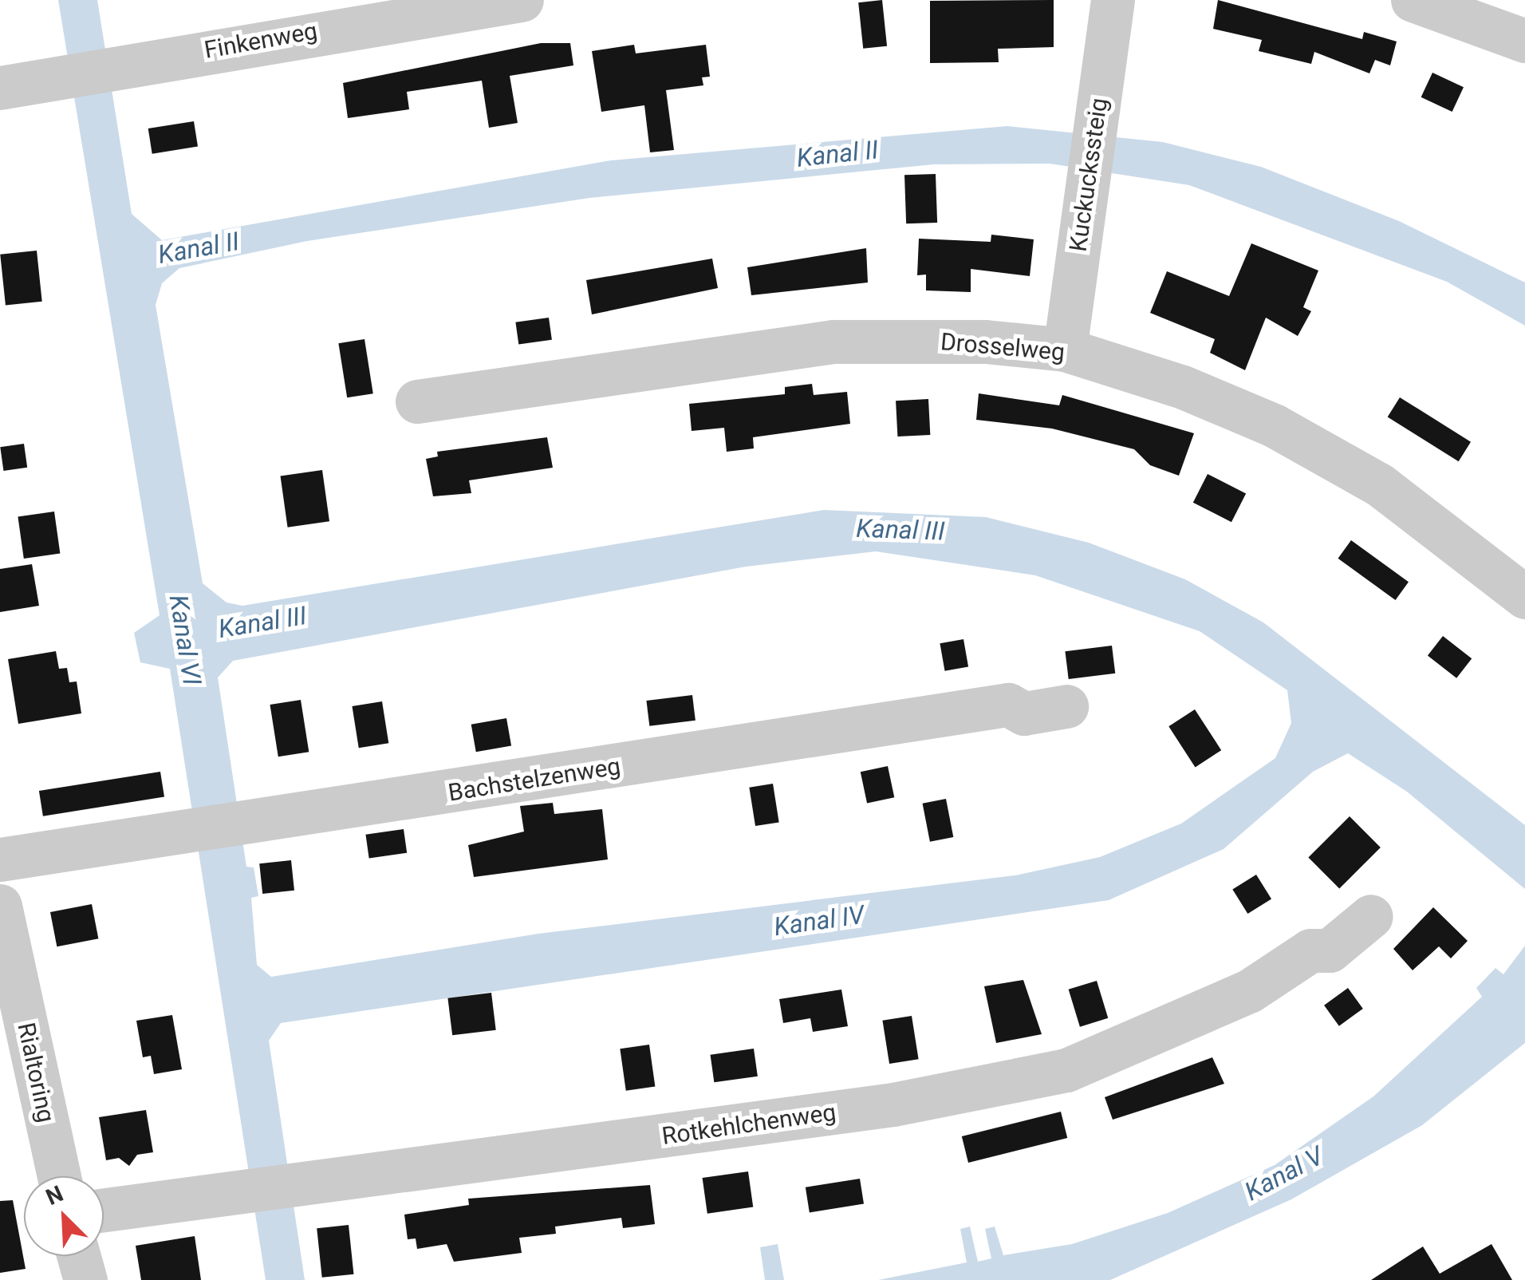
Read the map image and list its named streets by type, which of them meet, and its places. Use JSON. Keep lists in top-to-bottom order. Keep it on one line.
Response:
{"streets":{"street":["Finkenweg","Kuckuckssteig","Drosselweg","Bachstelzenweg","Rialtoring","Rotkehlchenweg"]},"crossings":[["Kuckuckssteig","Drosselweg"]],"water":["Kanal II","Kanal III","Kanal VI","Kanal IV","Kanal V"],"north":"top left"}
